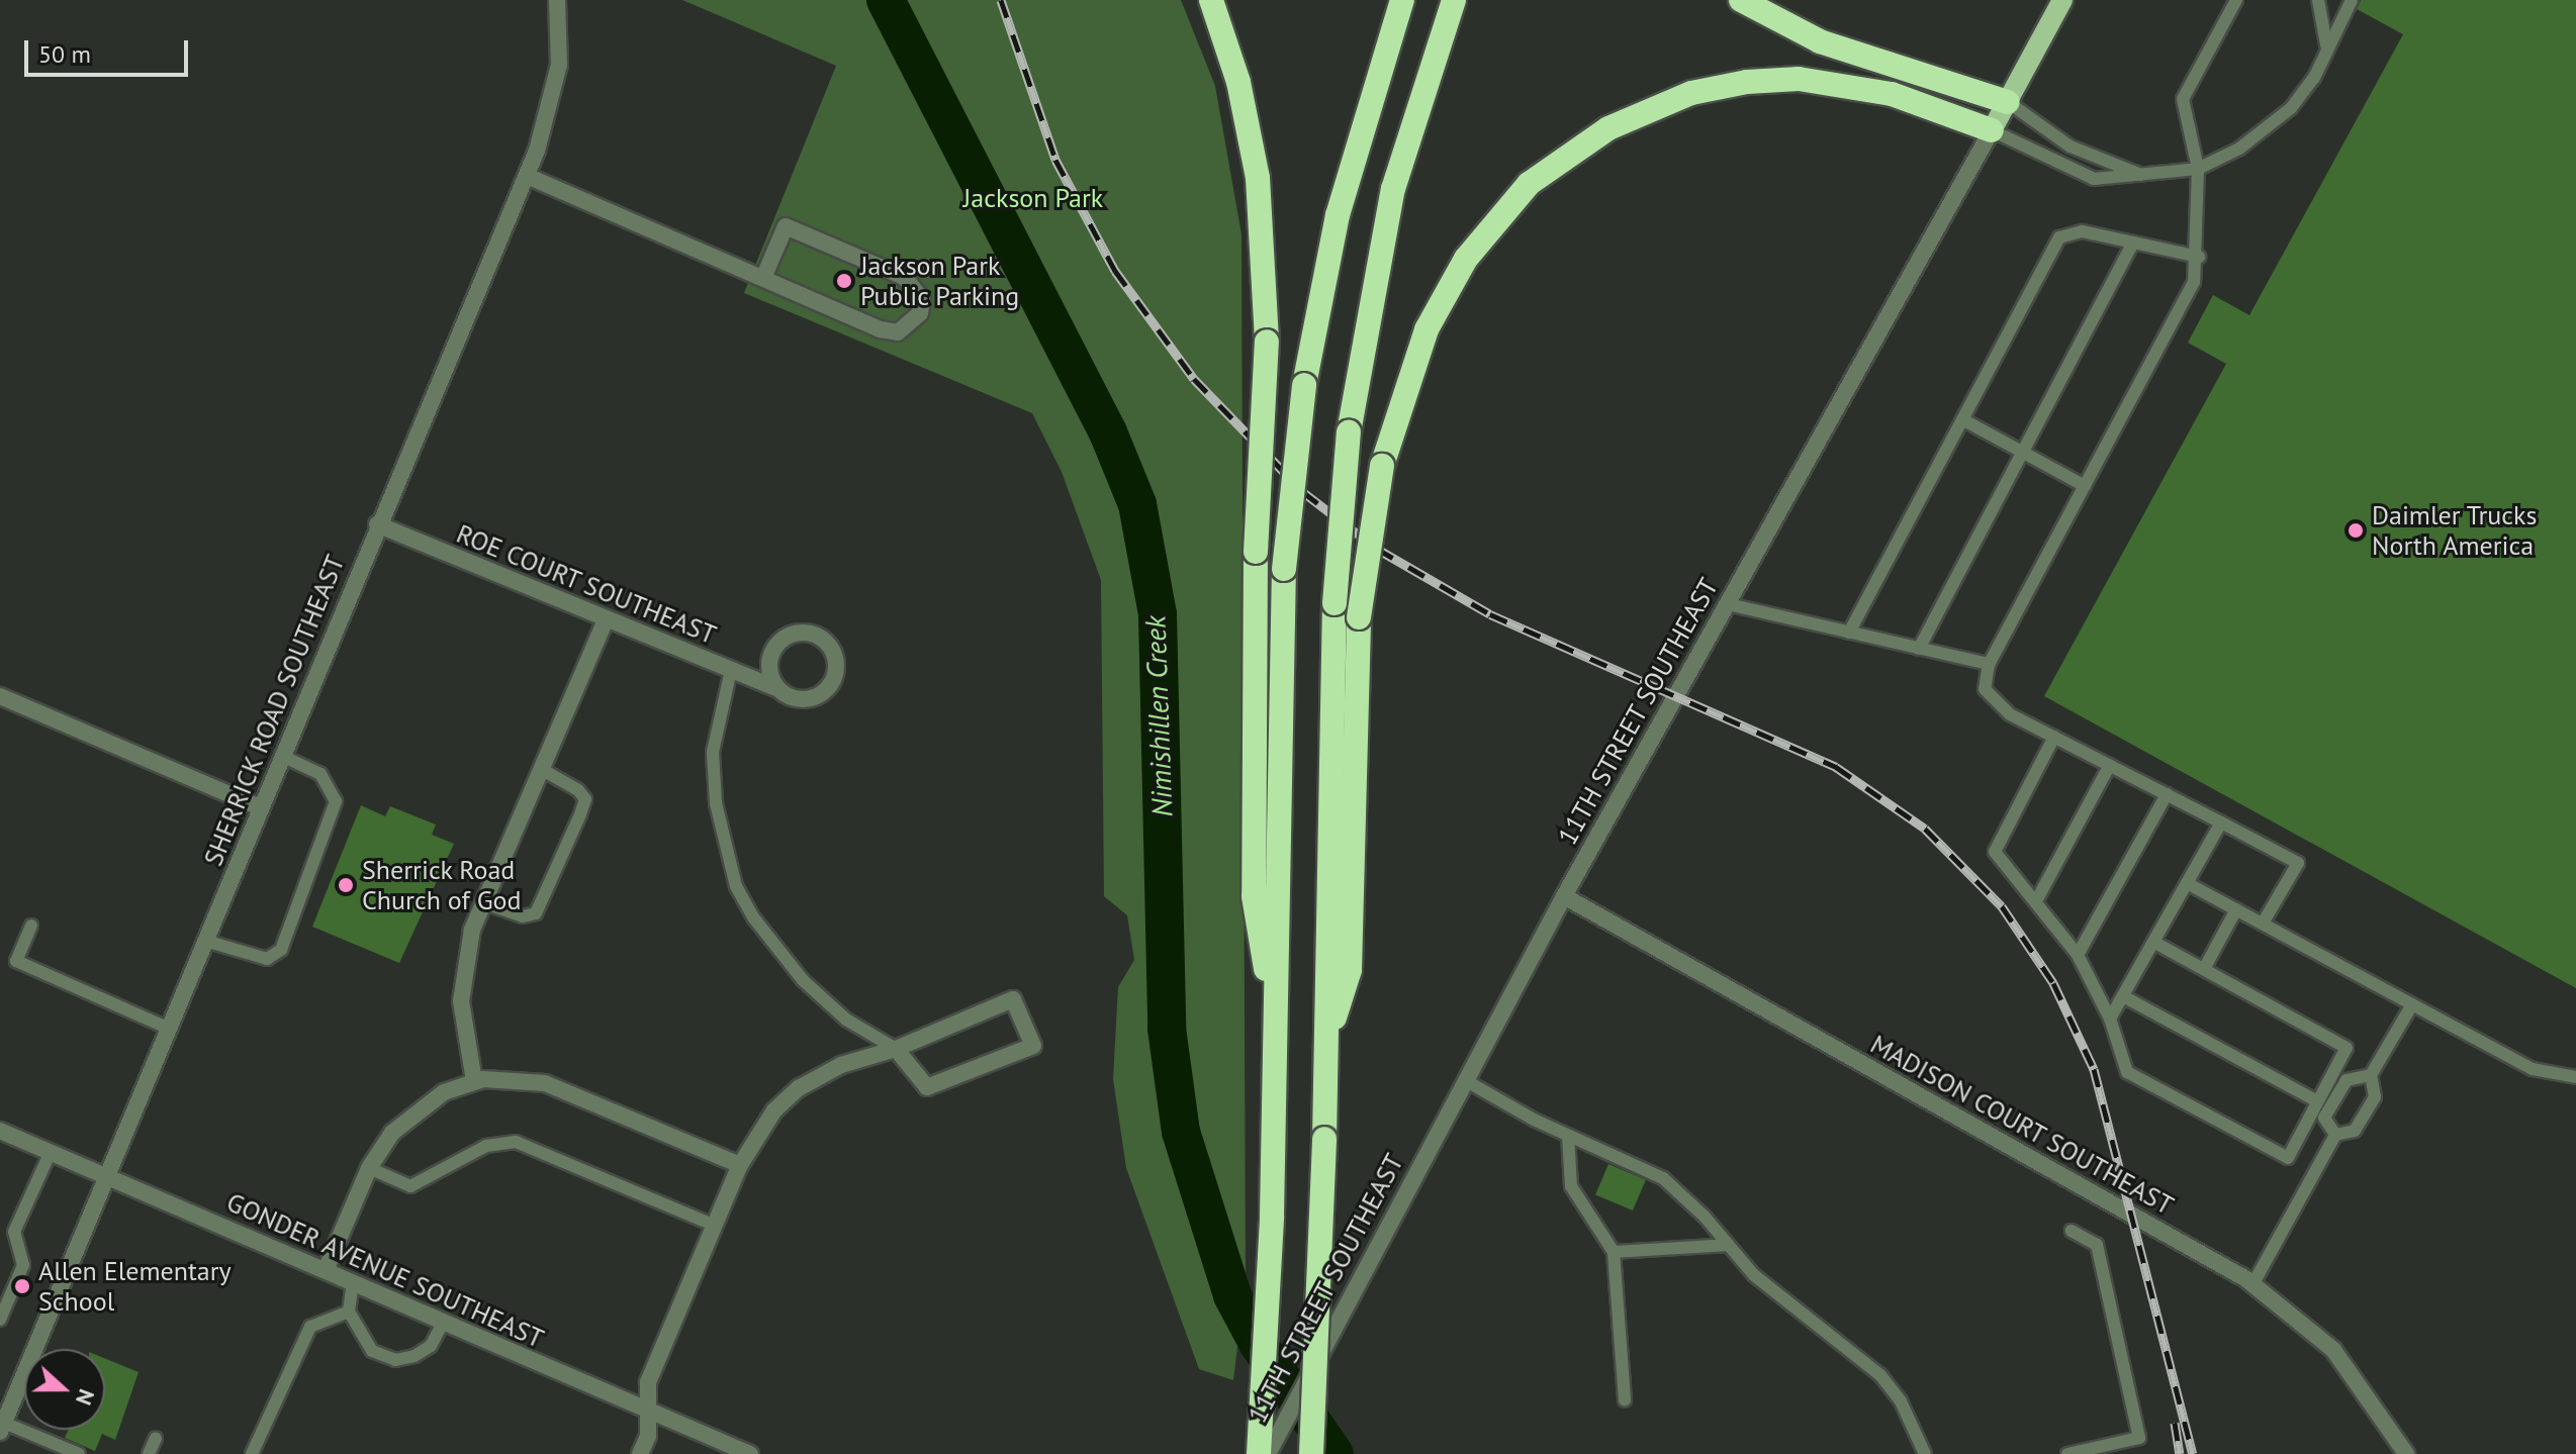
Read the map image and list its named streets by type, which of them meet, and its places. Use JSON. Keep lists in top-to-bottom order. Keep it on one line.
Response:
{"streets":{"main road":["11TH STREET SOUTHEAST"],"street":["ROE COURT SOUTHEAST","SHERRICK ROAD SOUTHEAST","MADISON COURT SOUTHEAST","GONDER AVENUE SOUTHEAST"]},"crossings":[["ROE COURT SOUTHEAST","SHERRICK ROAD SOUTHEAST"],["SHERRICK ROAD SOUTHEAST","GONDER AVENUE SOUTHEAST"],["11TH STREET SOUTHEAST","MADISON COURT SOUTHEAST"]],"water":["Nimishillen Creek"],"parks":["Jackson Park"],"places":["Jackson Park Public Parking","Daimler Trucks North America","Sherrick Road Church of God","Allen Elementary School"],"scale_bar":"50 m","north":"right"}
